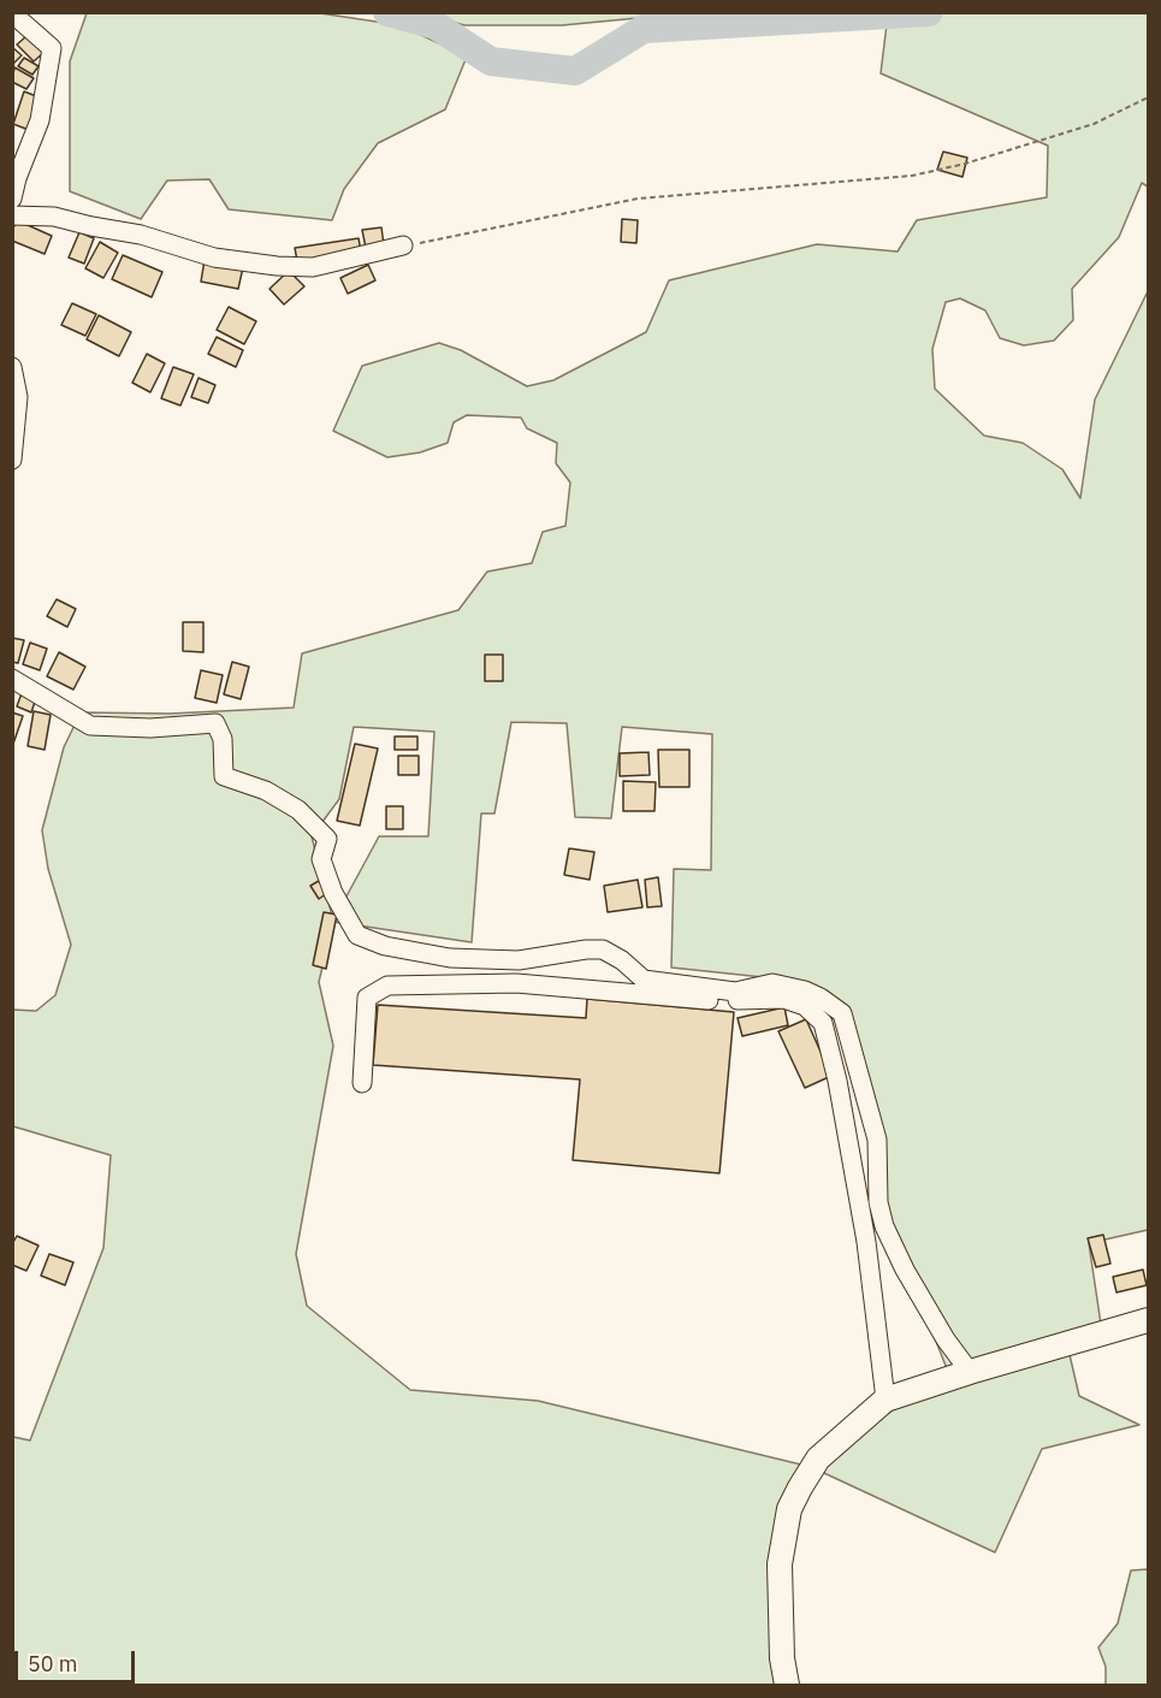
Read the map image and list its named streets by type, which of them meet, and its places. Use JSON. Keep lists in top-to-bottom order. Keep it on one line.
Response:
{"scale_bar":"50 m"}
